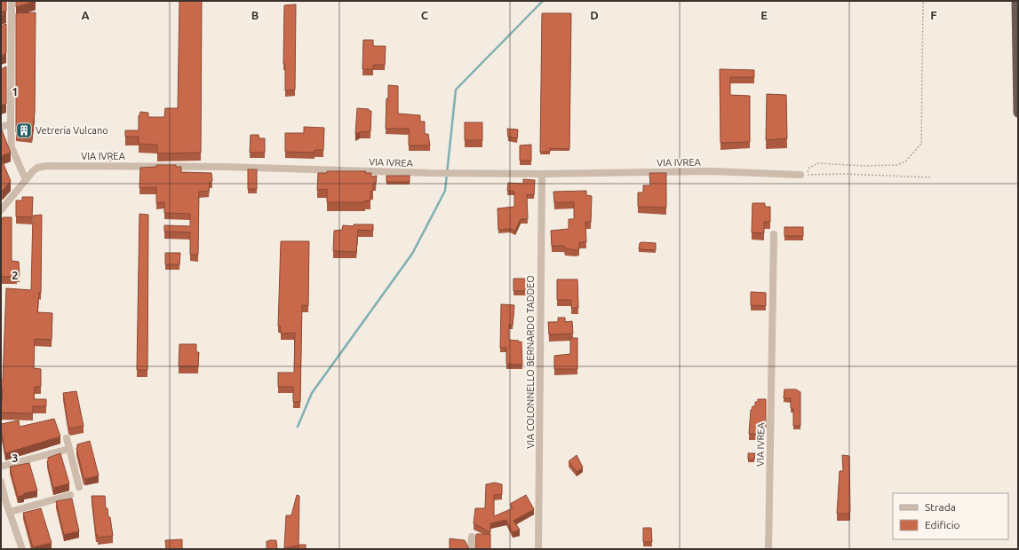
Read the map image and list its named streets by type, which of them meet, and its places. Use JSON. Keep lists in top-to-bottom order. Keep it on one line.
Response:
{"streets":{"street":["VIA IVREA","VIA COLONNELLO BERNARDO TADDEO"]},"crossings":[["VIA IVREA","VIA COLONNELLO BERNARDO TADDEO"]],"places":{"building":["Vetreria Vulcano"]},"legend":["Strada","Edificio"],"grid":{"columns":["A","B","C","D","E","F"],"rows":["1","2","3"]}}
